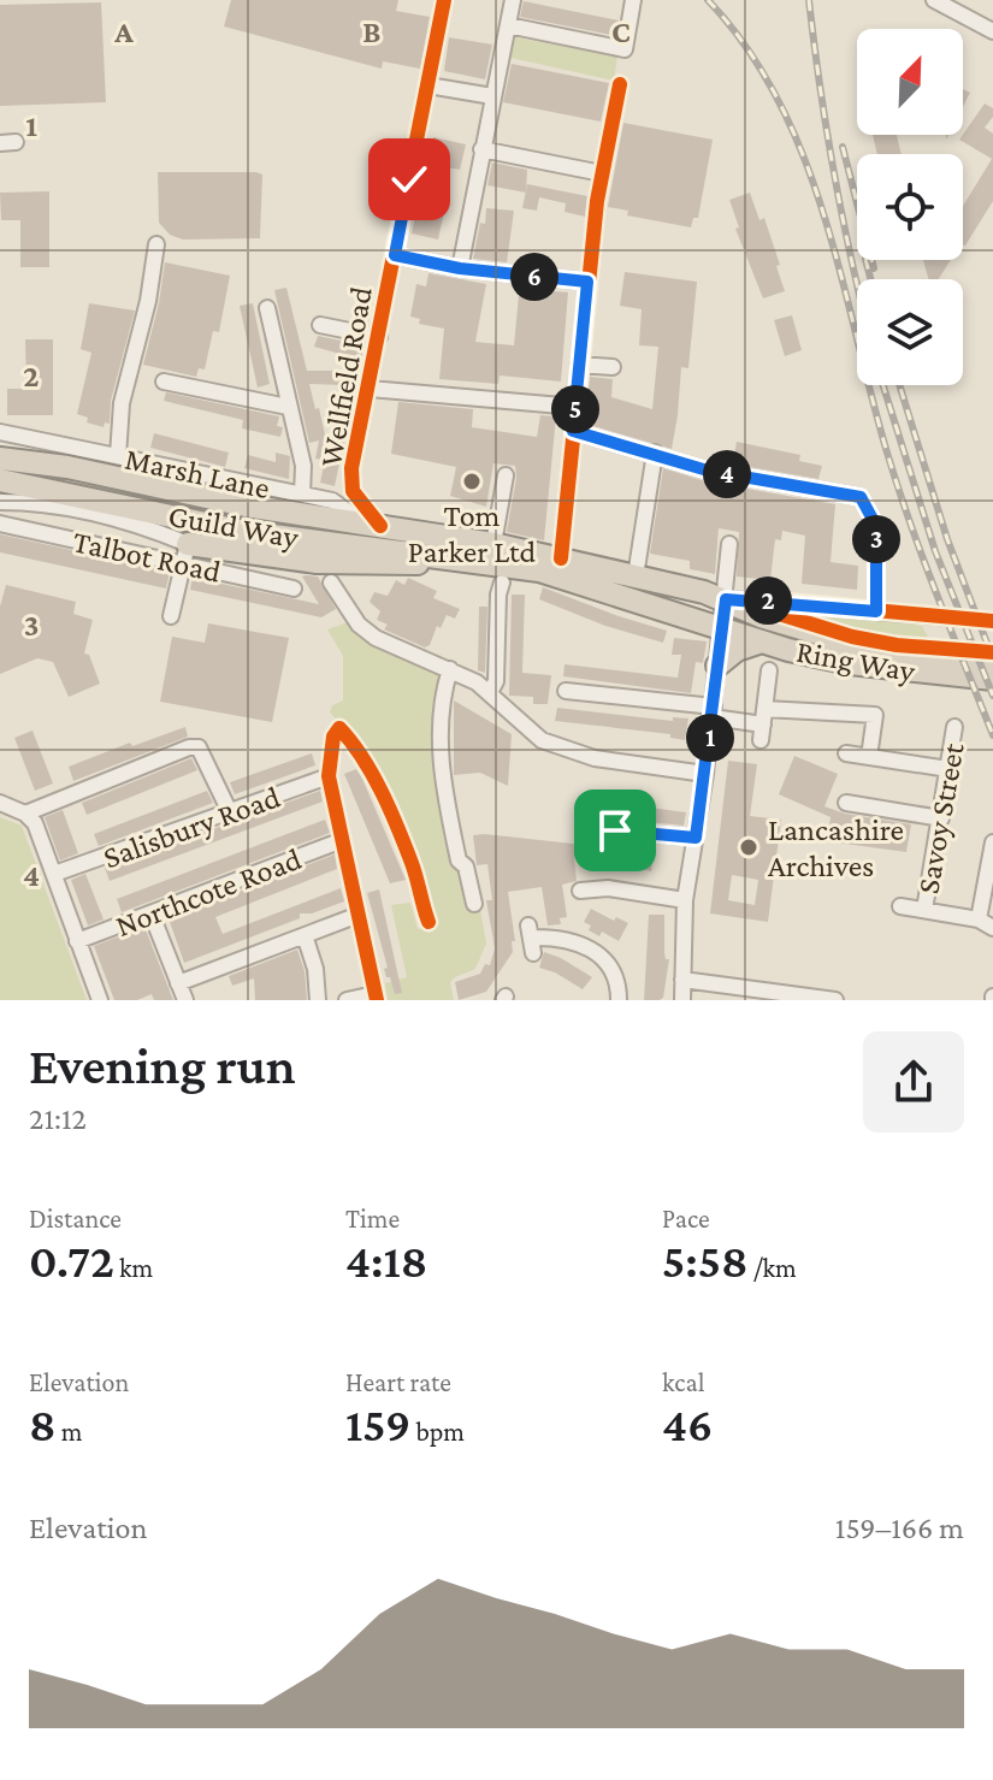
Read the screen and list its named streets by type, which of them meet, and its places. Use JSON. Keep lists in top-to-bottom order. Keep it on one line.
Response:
{"streets":{"highway":["Marsh Lane","Guild Way","Ring Way"],"street":["Wellfield Road","Talbot Road","Savoy Street","Salisbury Road","Northcote Road"]},"crossings":[["Wellfield Road","Marsh Lane"],["Wellfield Road","Guild Way"],["Marsh Lane","Guild Way"],["Marsh Lane","Ring Way"]],"places":["Tom Parker Ltd","Lancashire Archives"],"north":"top right","page":{"pins":["6","5","4","3","2","1"],"heading":["Evening run","21:12"],"stats":[["Distance","0.72 km"],["Time","4:18"],["Pace","5:58 /km"],["Elevation","8 m"],["Heart rate","159 bpm"],["kcal","46"]],"chart":["Elevation","159–166 m"]},"grid":{"columns":["A","B","C"],"rows":["1","2","3","4"]}}
